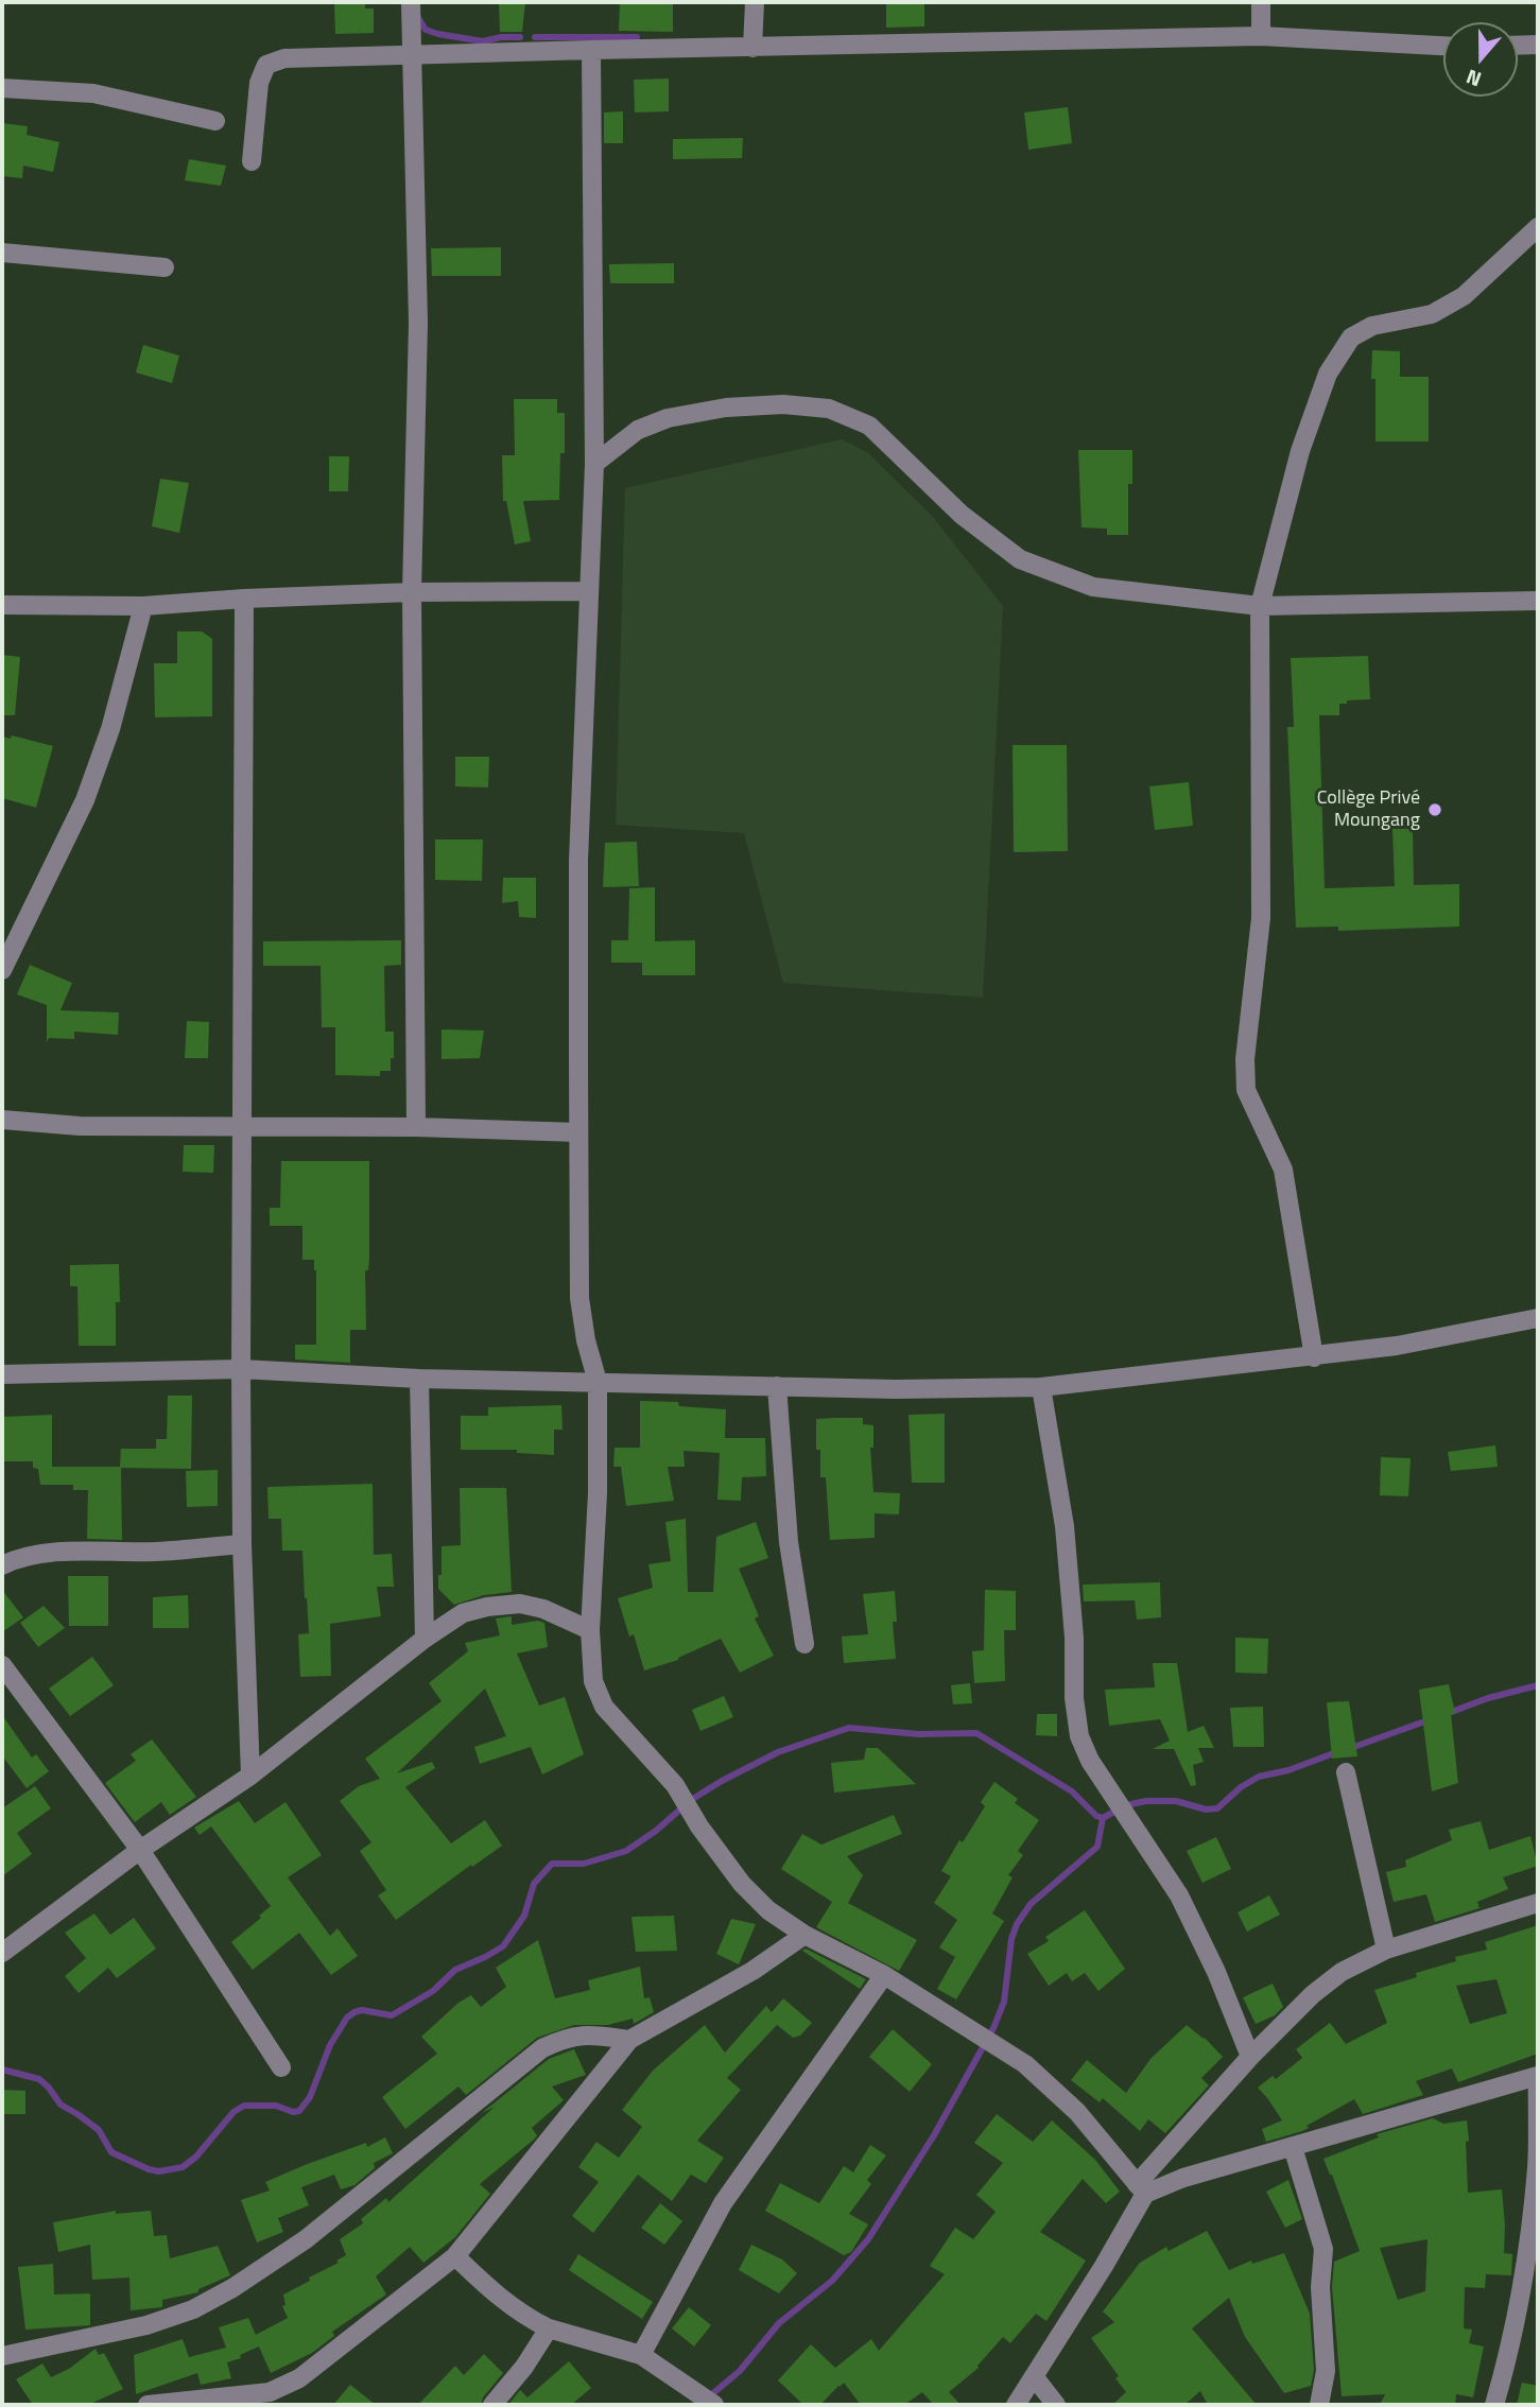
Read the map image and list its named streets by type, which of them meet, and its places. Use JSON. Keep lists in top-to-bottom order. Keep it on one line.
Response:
{"places":["Collège Privé Moungang"],"north":"bottom"}
